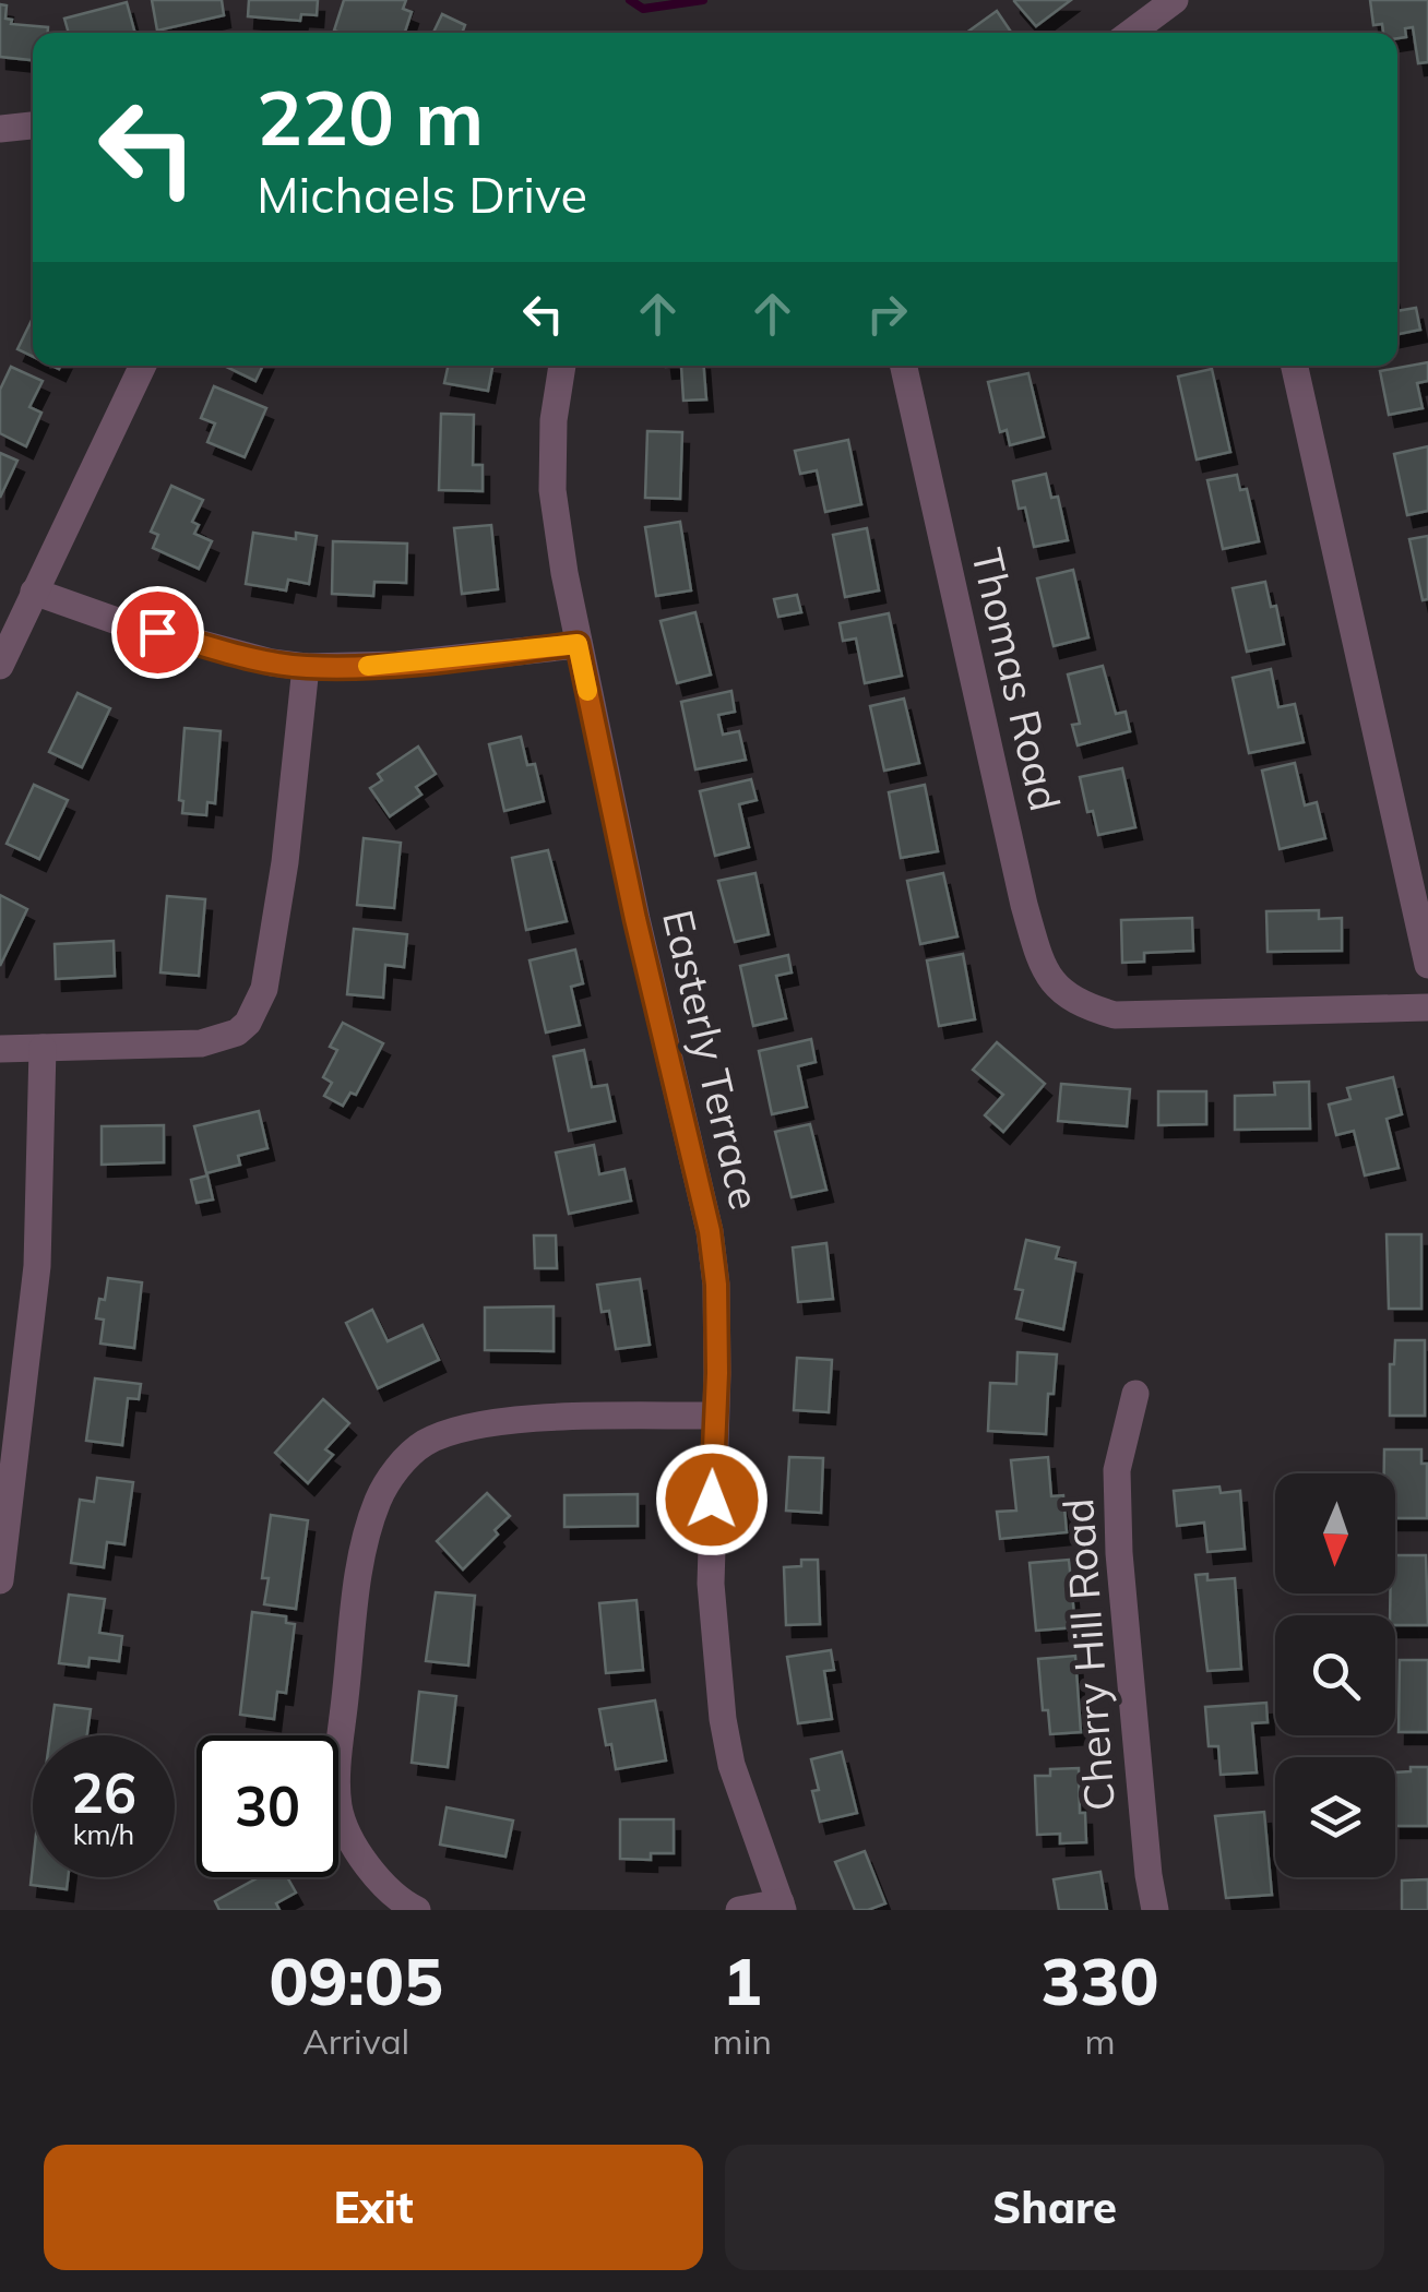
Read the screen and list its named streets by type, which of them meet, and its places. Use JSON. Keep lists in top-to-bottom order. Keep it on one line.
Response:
{"streets":{"street":["Thomas Road","Easterly Terrace","Cherry Hill Road"]},"north":"bottom","page":{"turn":["220 m","Michaels Drive"],"speed":"26 km/h","limit":"30","eta":["09:05","Arrival","1","min","330","m"],"buttons":["Exit","Share"]}}
